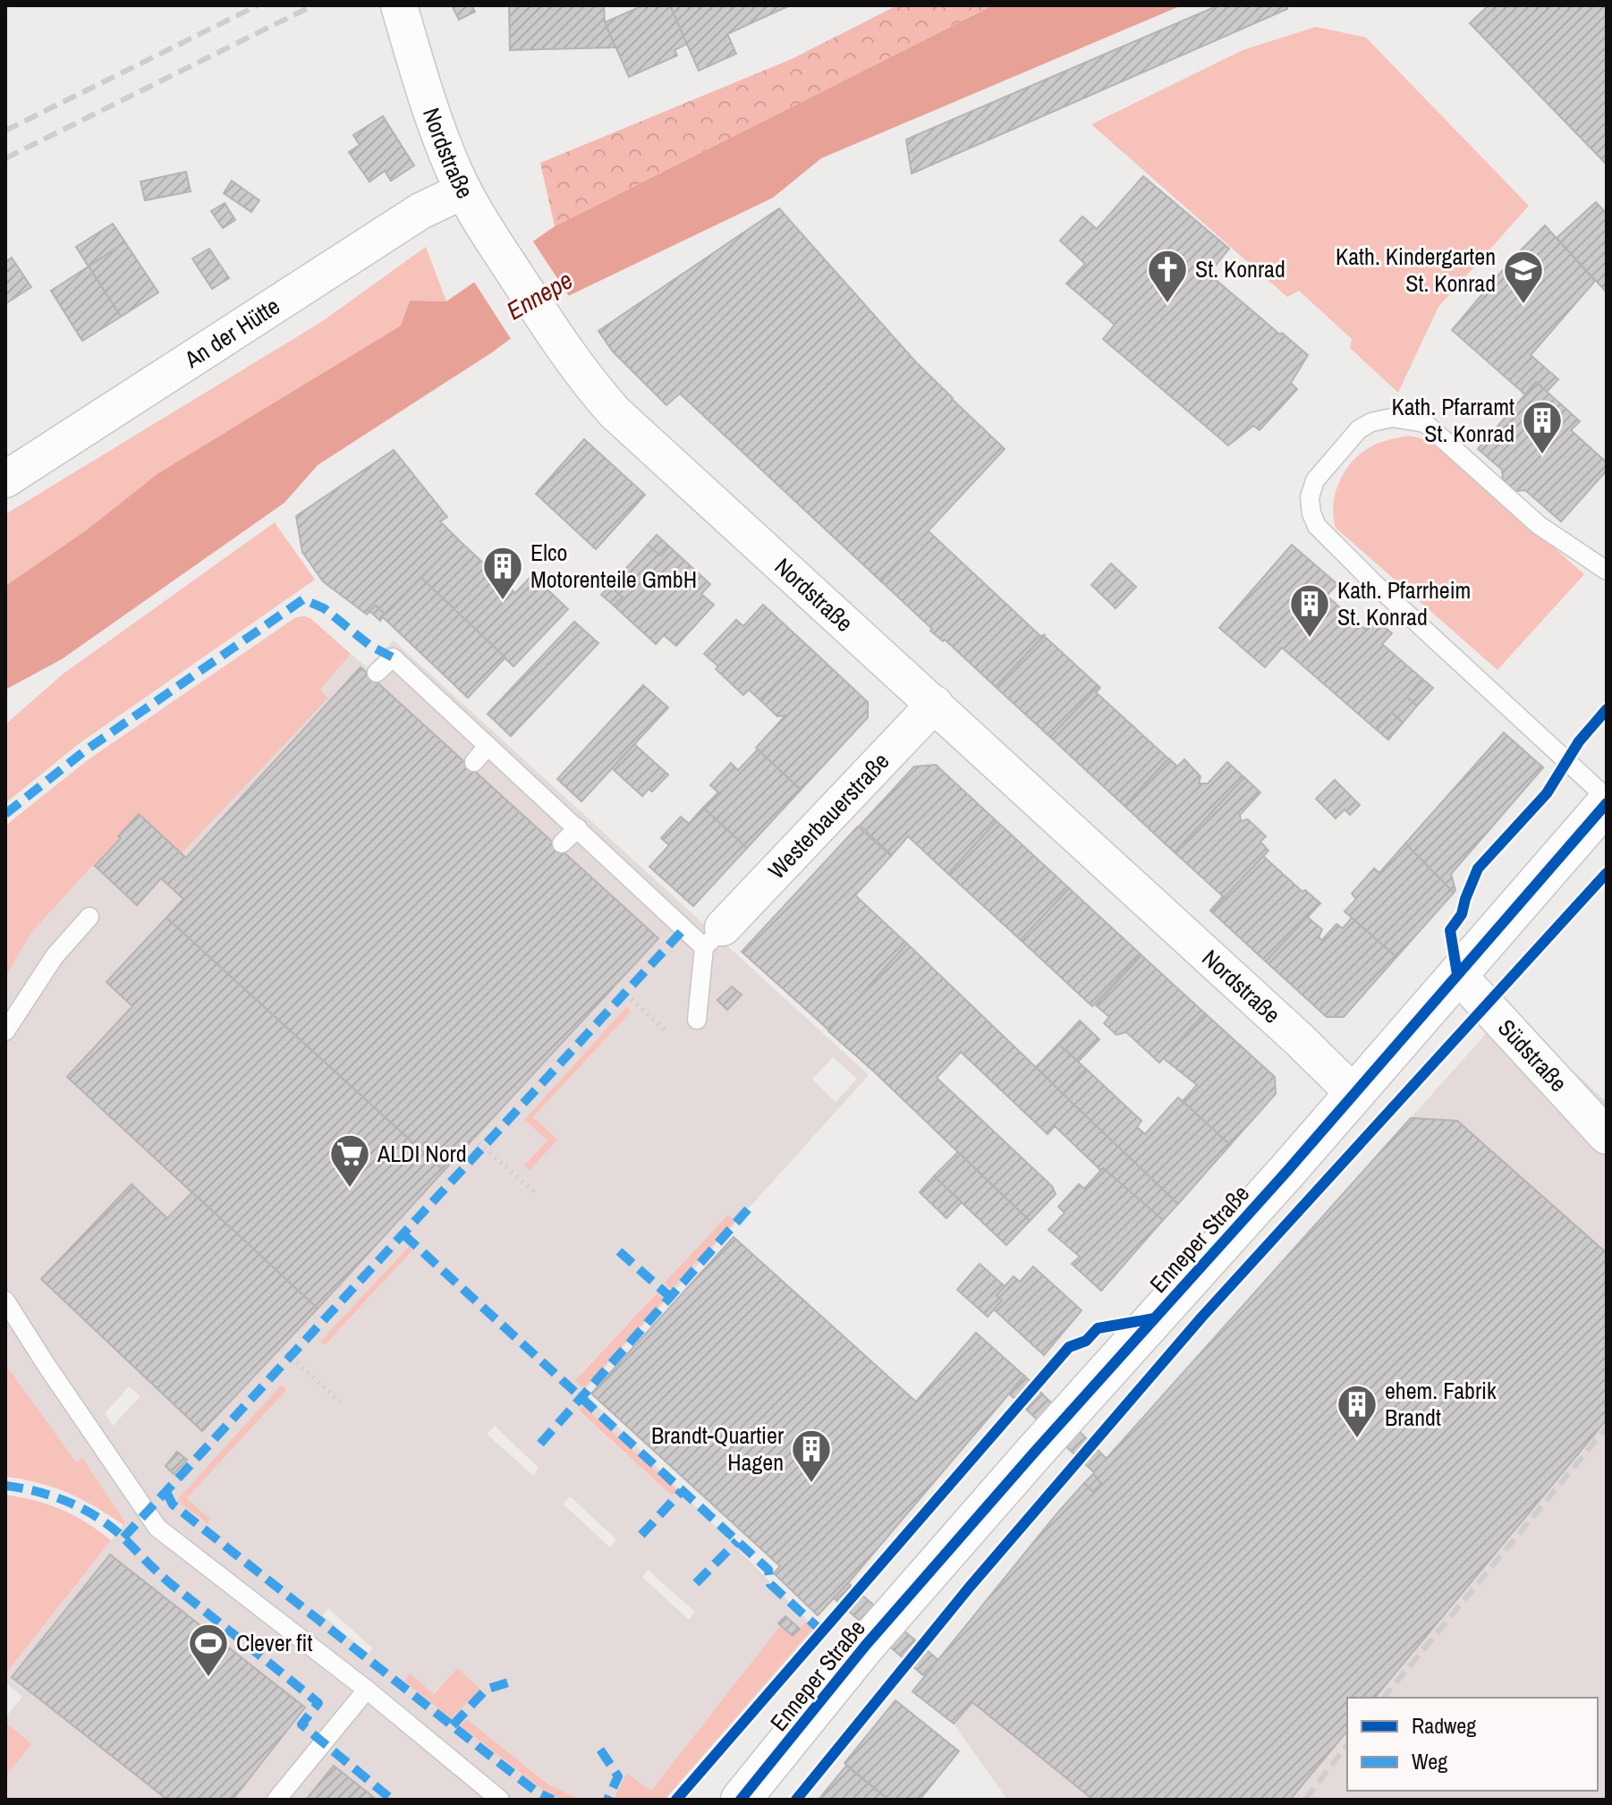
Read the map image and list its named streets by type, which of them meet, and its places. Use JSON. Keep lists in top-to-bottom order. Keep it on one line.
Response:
{"streets":{"main road":["Enneper Straße"],"street":["Nordstraße","An der Hütte","Westerbauerstraße","Südstraße"]},"crossings":[["Nordstraße","An der Hütte"],["Nordstraße","Westerbauerstraße"],["Nordstraße","Enneper Straße"],["Südstraße","Enneper Straße"]],"water":["Ennepe"],"places":{"church":["St. Konrad"],"school or university":["Kath. Kindergarten St. Konrad"],"building":["Kath. Pfarramt St. Konrad","Elco Motorenteile GmbH","Kath. Pfarrheim St. Konrad","ehem. Fabrik Brandt","Brandt-Quartier Hagen"],"supermarket":["ALDI Nord"],"sports":["Clever fit"]},"legend":["Radweg","Weg"]}
